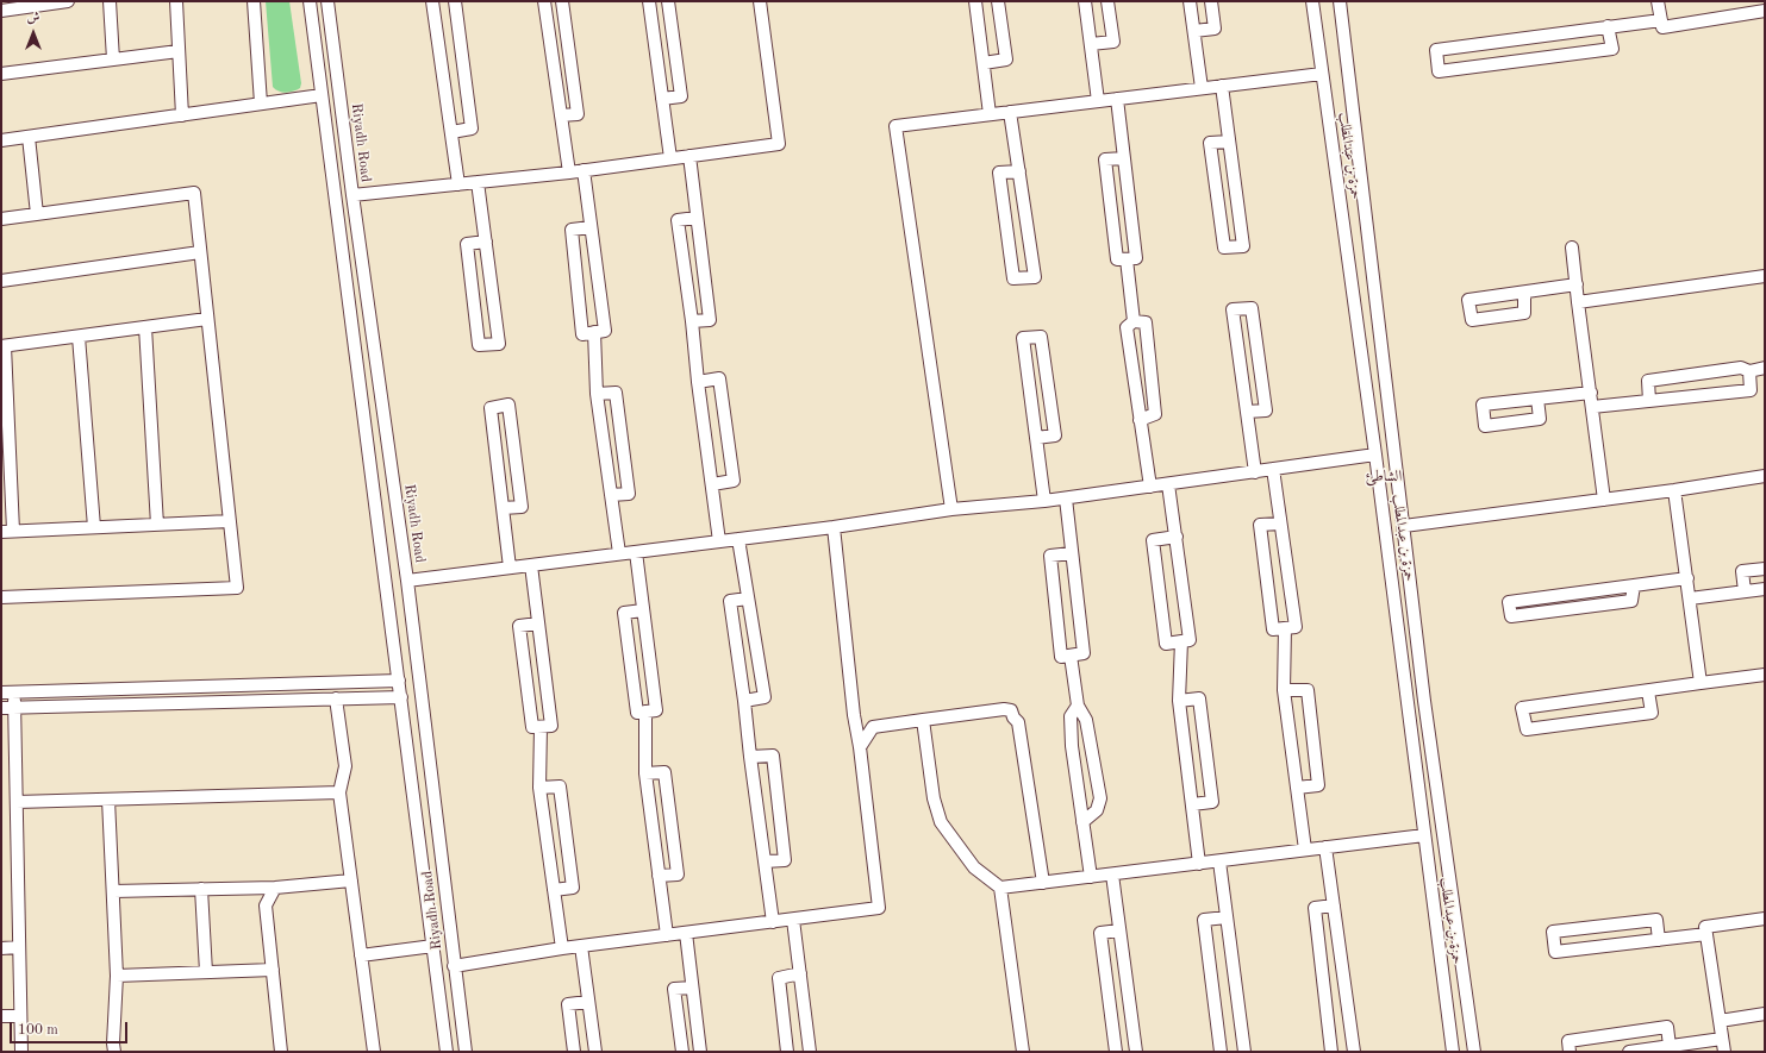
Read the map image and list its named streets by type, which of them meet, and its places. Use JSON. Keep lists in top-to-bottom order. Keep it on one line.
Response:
{"streets":{"street":["Riyadh Road","حمزة بن عبدالمطلب"]},"districts":["الشاطئ"],"scale_bar":"100 m","north":"top"}
